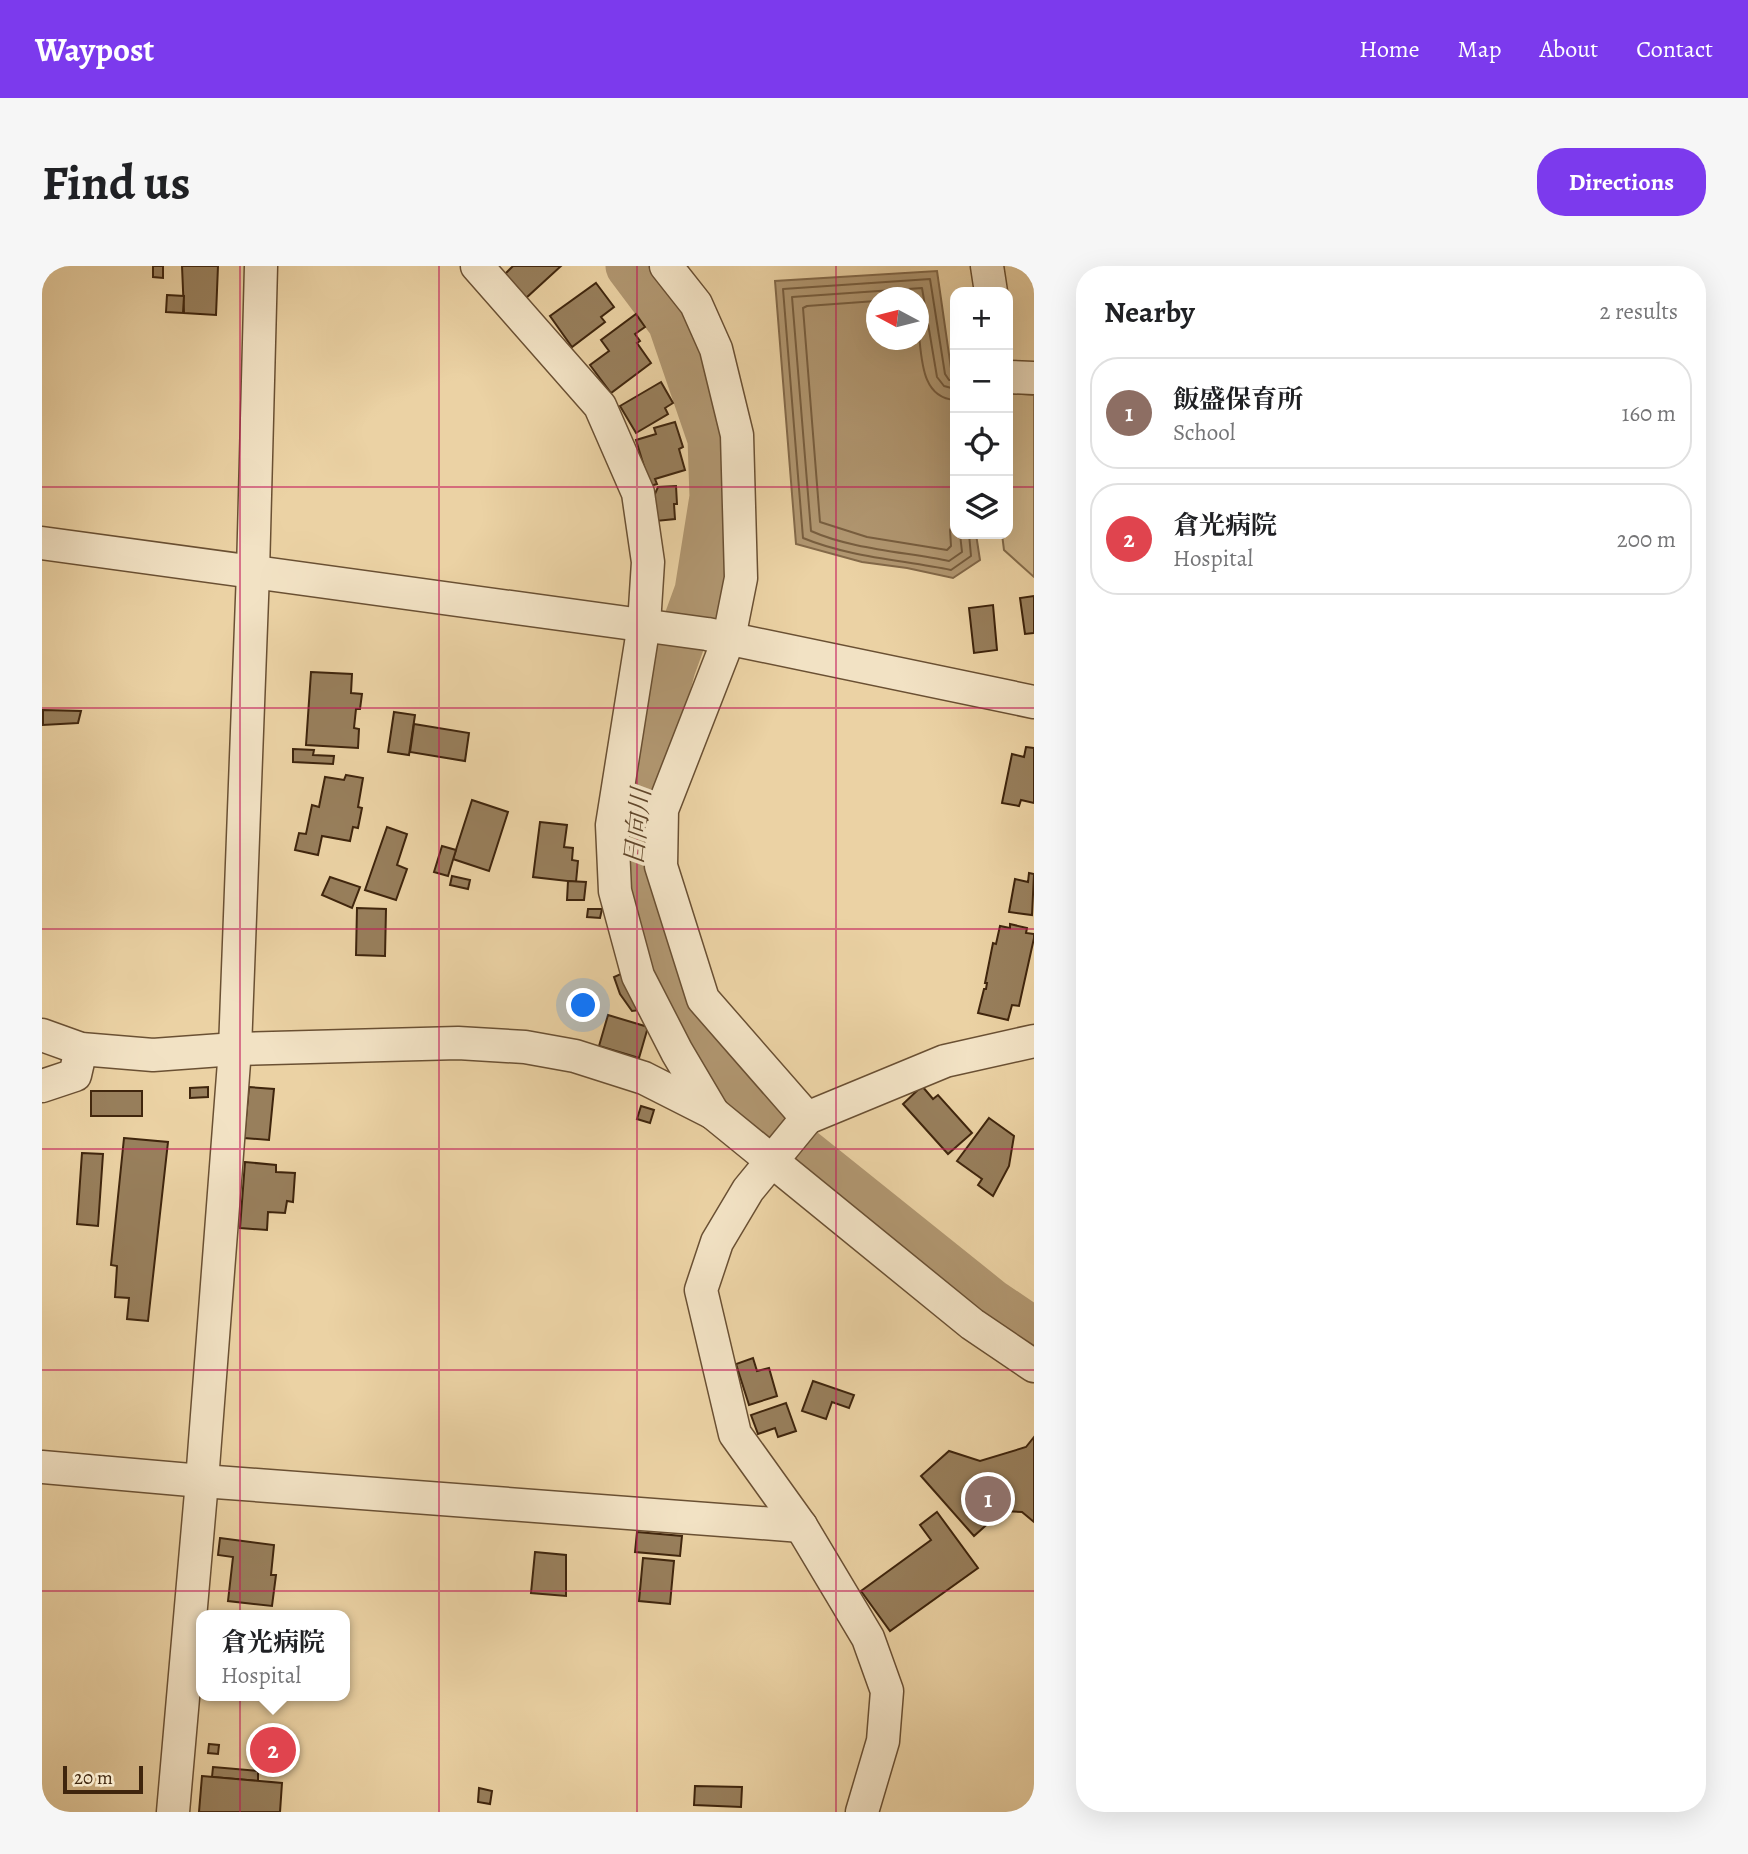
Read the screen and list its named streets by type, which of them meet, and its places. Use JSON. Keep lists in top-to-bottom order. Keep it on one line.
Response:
{"water":["日向川"],"scale_bar":"20 m","north":"left","page":{"header":"Waypost","nav":["Home","Map","About","Contact"],"buttons":"Directions","title":"Find us","heading":["Nearby","2 results"],"map_buttons":["+","−"],"list":[{"mark":"1","name":"飯盛保育所","note":"School","value":"160 m"},{"mark":"2","name":"倉光病院","note":"Hospital","value":"200 m"}],"pins":["1","2"],"popup":["倉光病院","Hospital"],"scale":"20 m"}}
